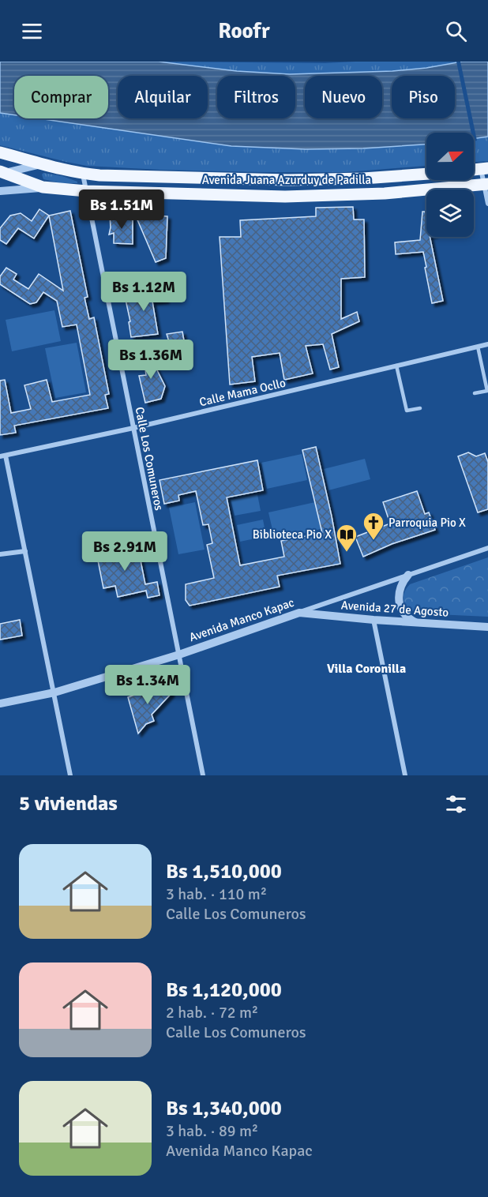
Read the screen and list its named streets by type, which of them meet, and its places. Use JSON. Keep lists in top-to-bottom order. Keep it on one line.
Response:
{"streets":{"main road":["Avenida Juana Azurduy de Padilla"],"street":["Calle Mama Ocllo","Calle Los Comuneros","Avenida 27 de Agosto","Avenida Manco Kapac"]},"crossings":[["Avenida Juana Azurduy de Padilla","Calle Los Comuneros"],["Calle Mama Ocllo","Calle Los Comuneros"],["Calle Los Comuneros","Avenida Manco Kapac"],["Avenida 27 de Agosto","Avenida Manco Kapac"]],"districts":["Villa Coronilla"],"places":{"church":["Parroquia Pio X"],"library":["Biblioteca Pio X"]},"north":"right","page":{"header":"Roofr","chip":["Comprar","Alquilar","Filtros","Nuevo","Piso"],"price":["Bs 1.51M","Bs 1.12M","Bs 1.36M","Bs 2.91M","Bs 1.34M"],"heading":"5 viviendas","list":[{"name":"Bs 1,510,000","note":"3 hab. · 110 m² · Calle Los Comuneros"},{"name":"Bs 1,120,000","note":"2 hab. · 72 m² · Calle Los Comuneros"},{"name":"Bs 1,340,000","note":"3 hab. · 89 m² · Avenida Manco Kapac"}]}}
